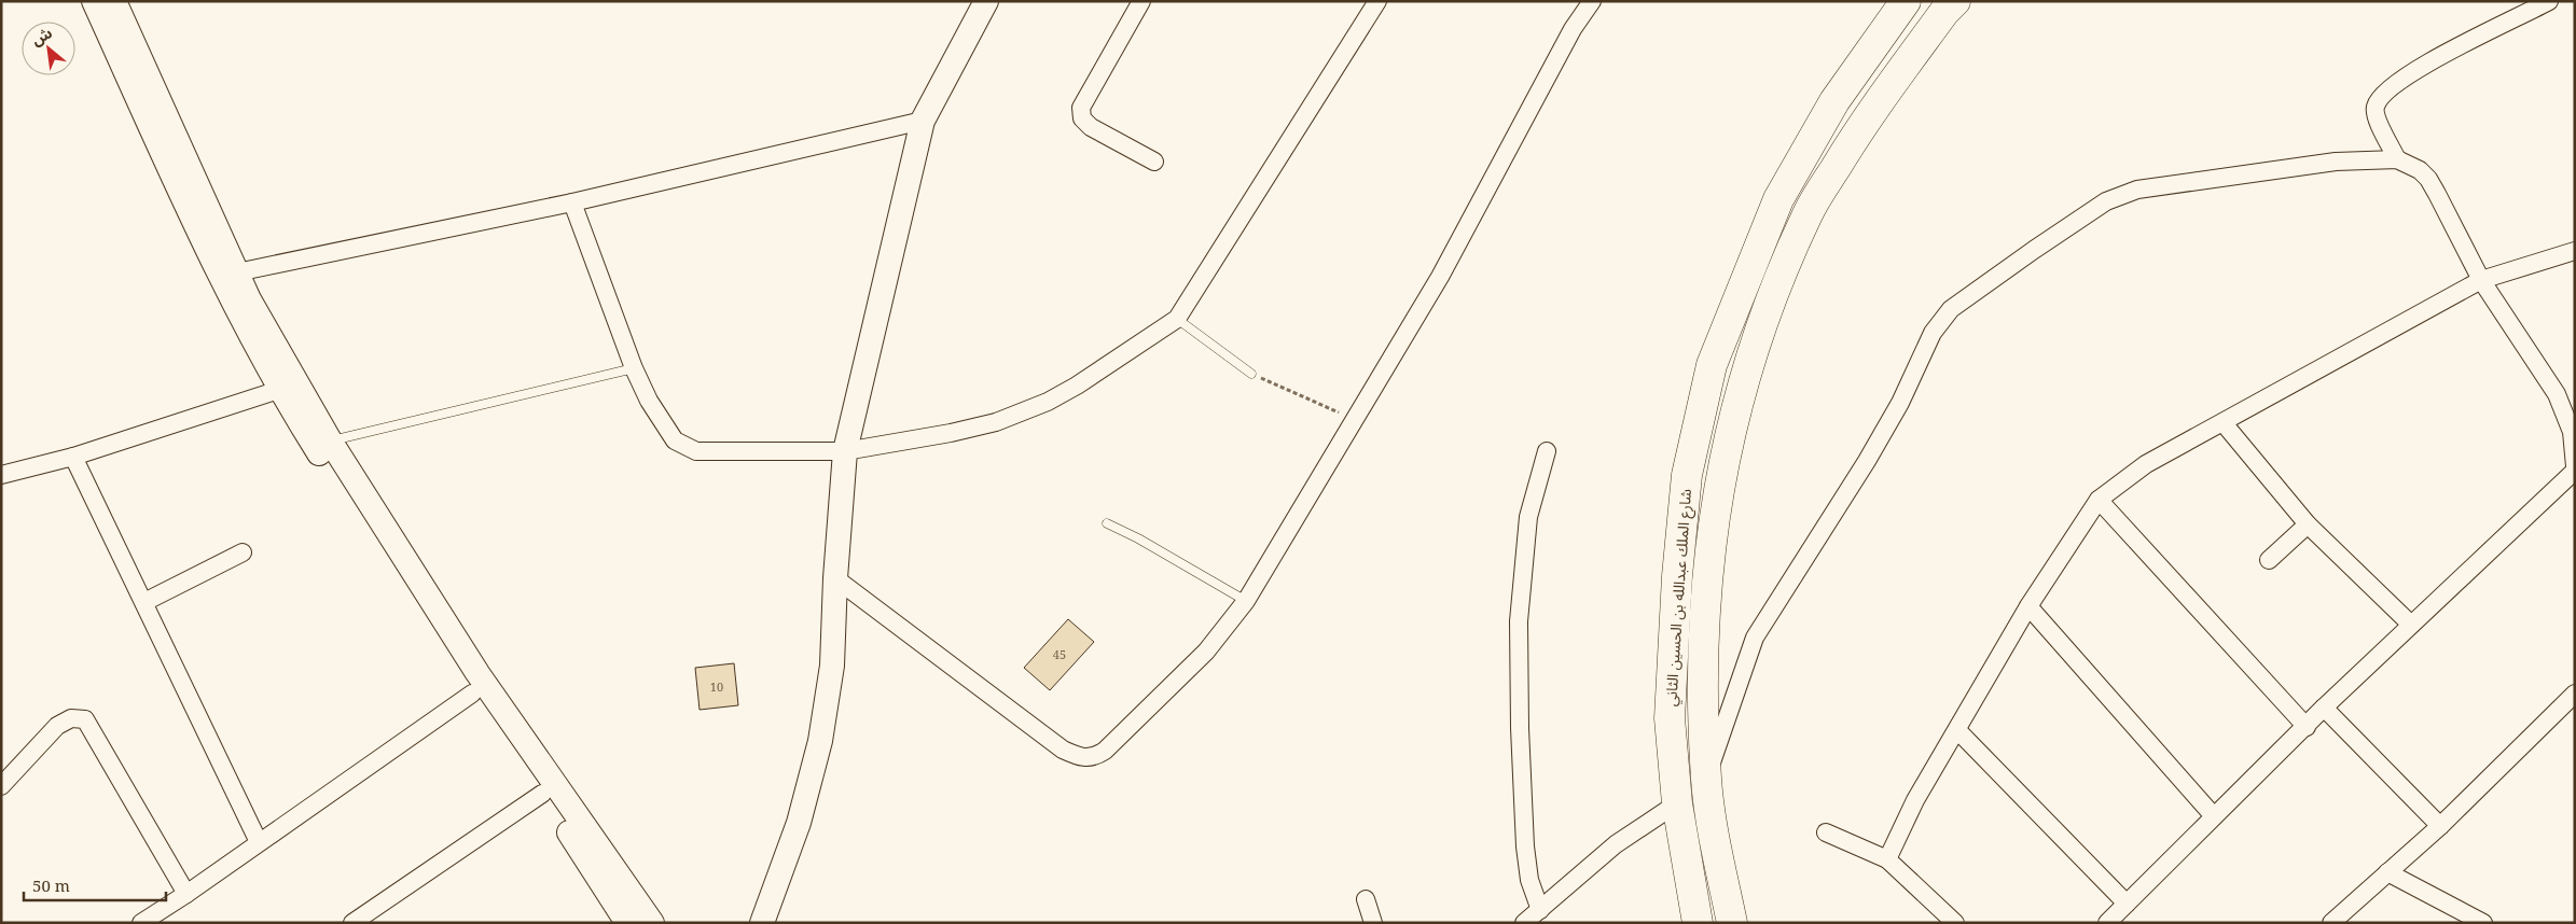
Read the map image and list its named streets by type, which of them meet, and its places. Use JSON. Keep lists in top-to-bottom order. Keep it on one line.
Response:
{"streets":{"highway":["شارع الملك عبدالله بن الحسين الثاني"]},"house_numbers":["45","10"],"scale_bar":"50 m","north":"top left"}
